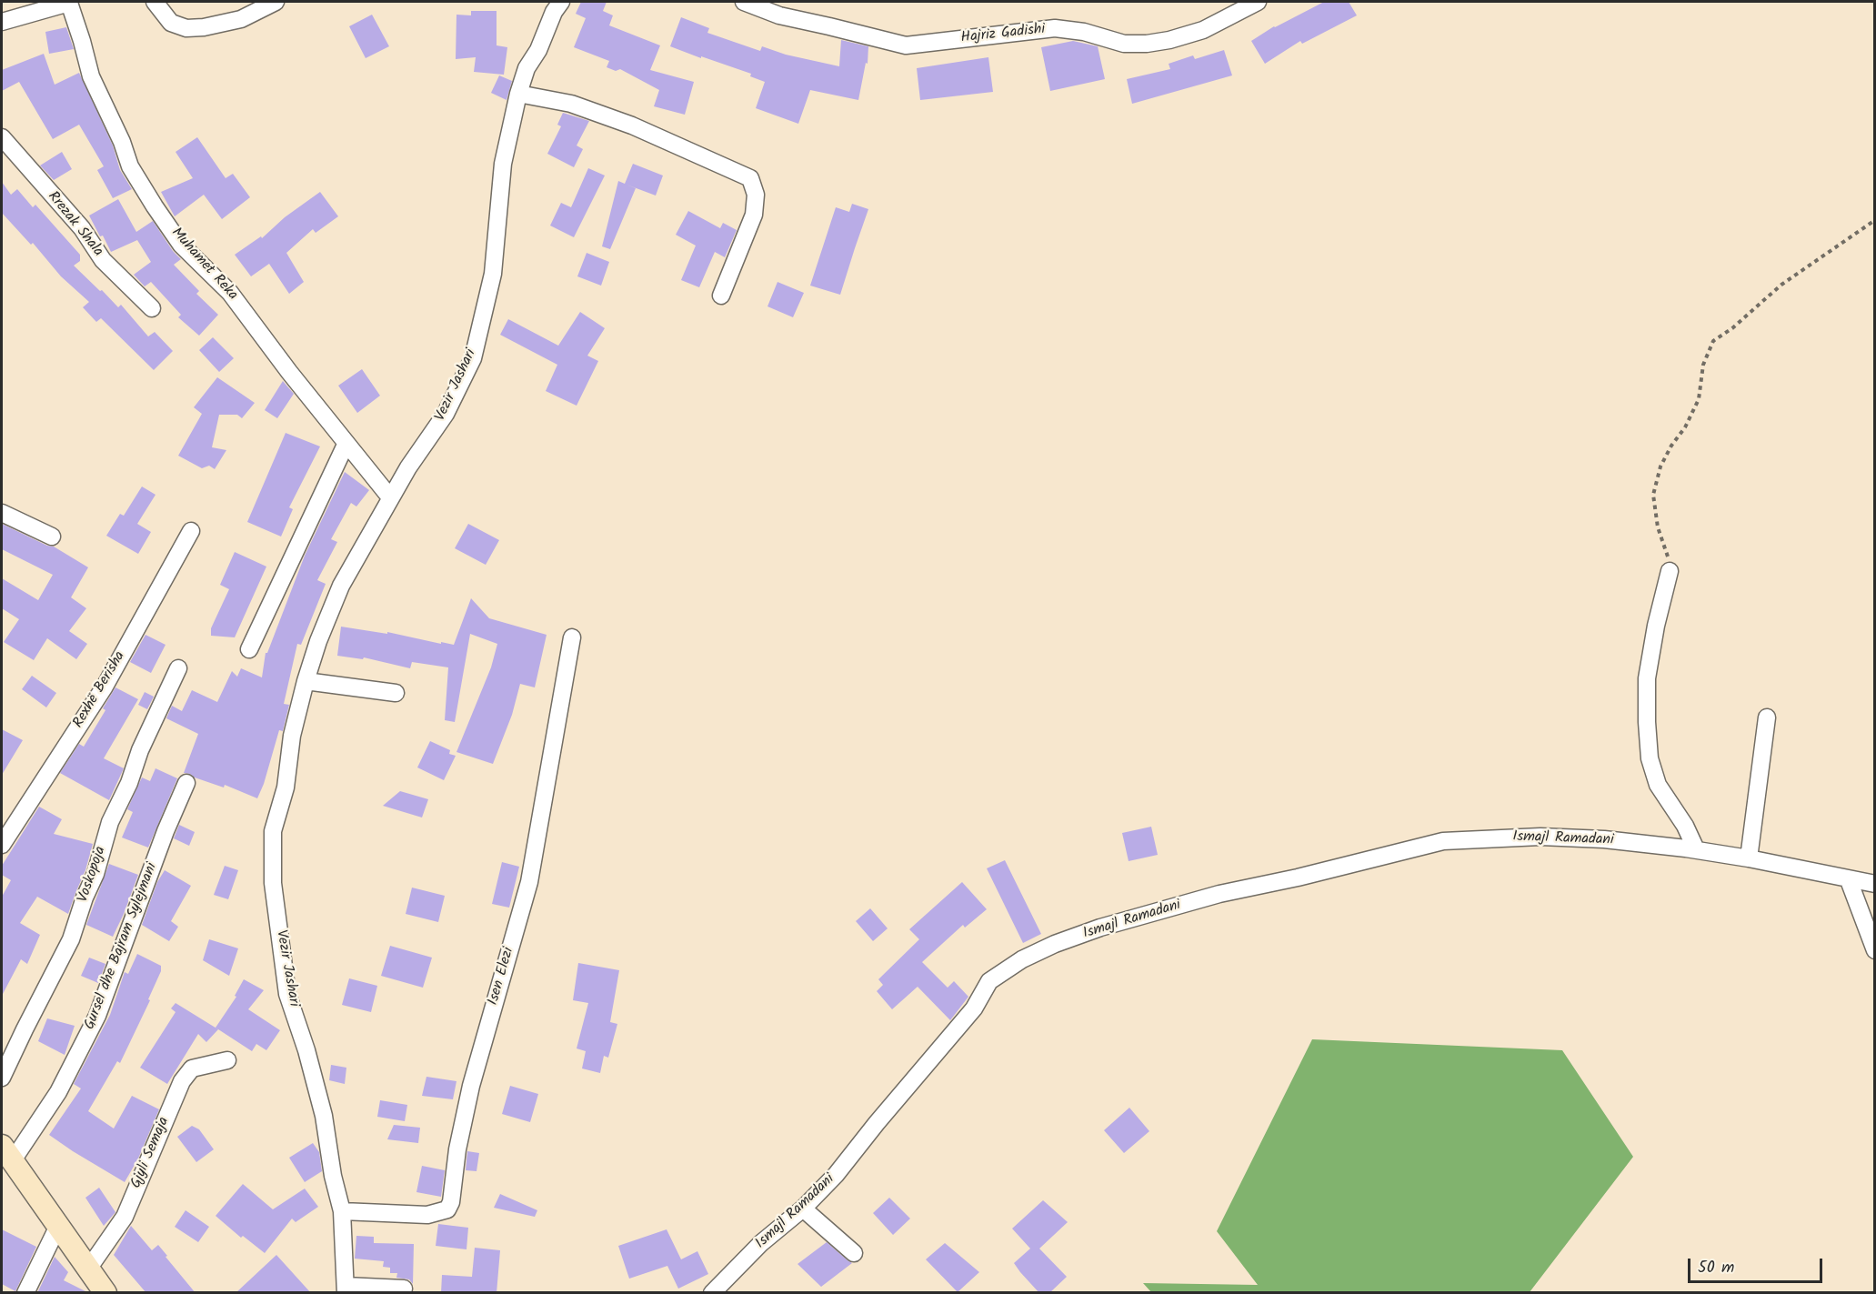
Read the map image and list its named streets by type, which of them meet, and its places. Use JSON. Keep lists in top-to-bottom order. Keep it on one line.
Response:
{"streets":{"street":["Hajriz Gadishi","Rrezak Shala","Muhamet Reka","Vezir Jashari","Rexhë Berisha","Ismajl Ramadani","Voskopoja","Gursel dhe Bajram Sylejmani","Isen Elezi","Gjyli Semaja"]},"crossings":[["Muhamet Reka","Vezir Jashari"],["Vezir Jashari","Isen Elezi"],["Gursel dhe Bajram Sylejmani","Gjyli Semaja"]],"scale_bar":"50 m"}
